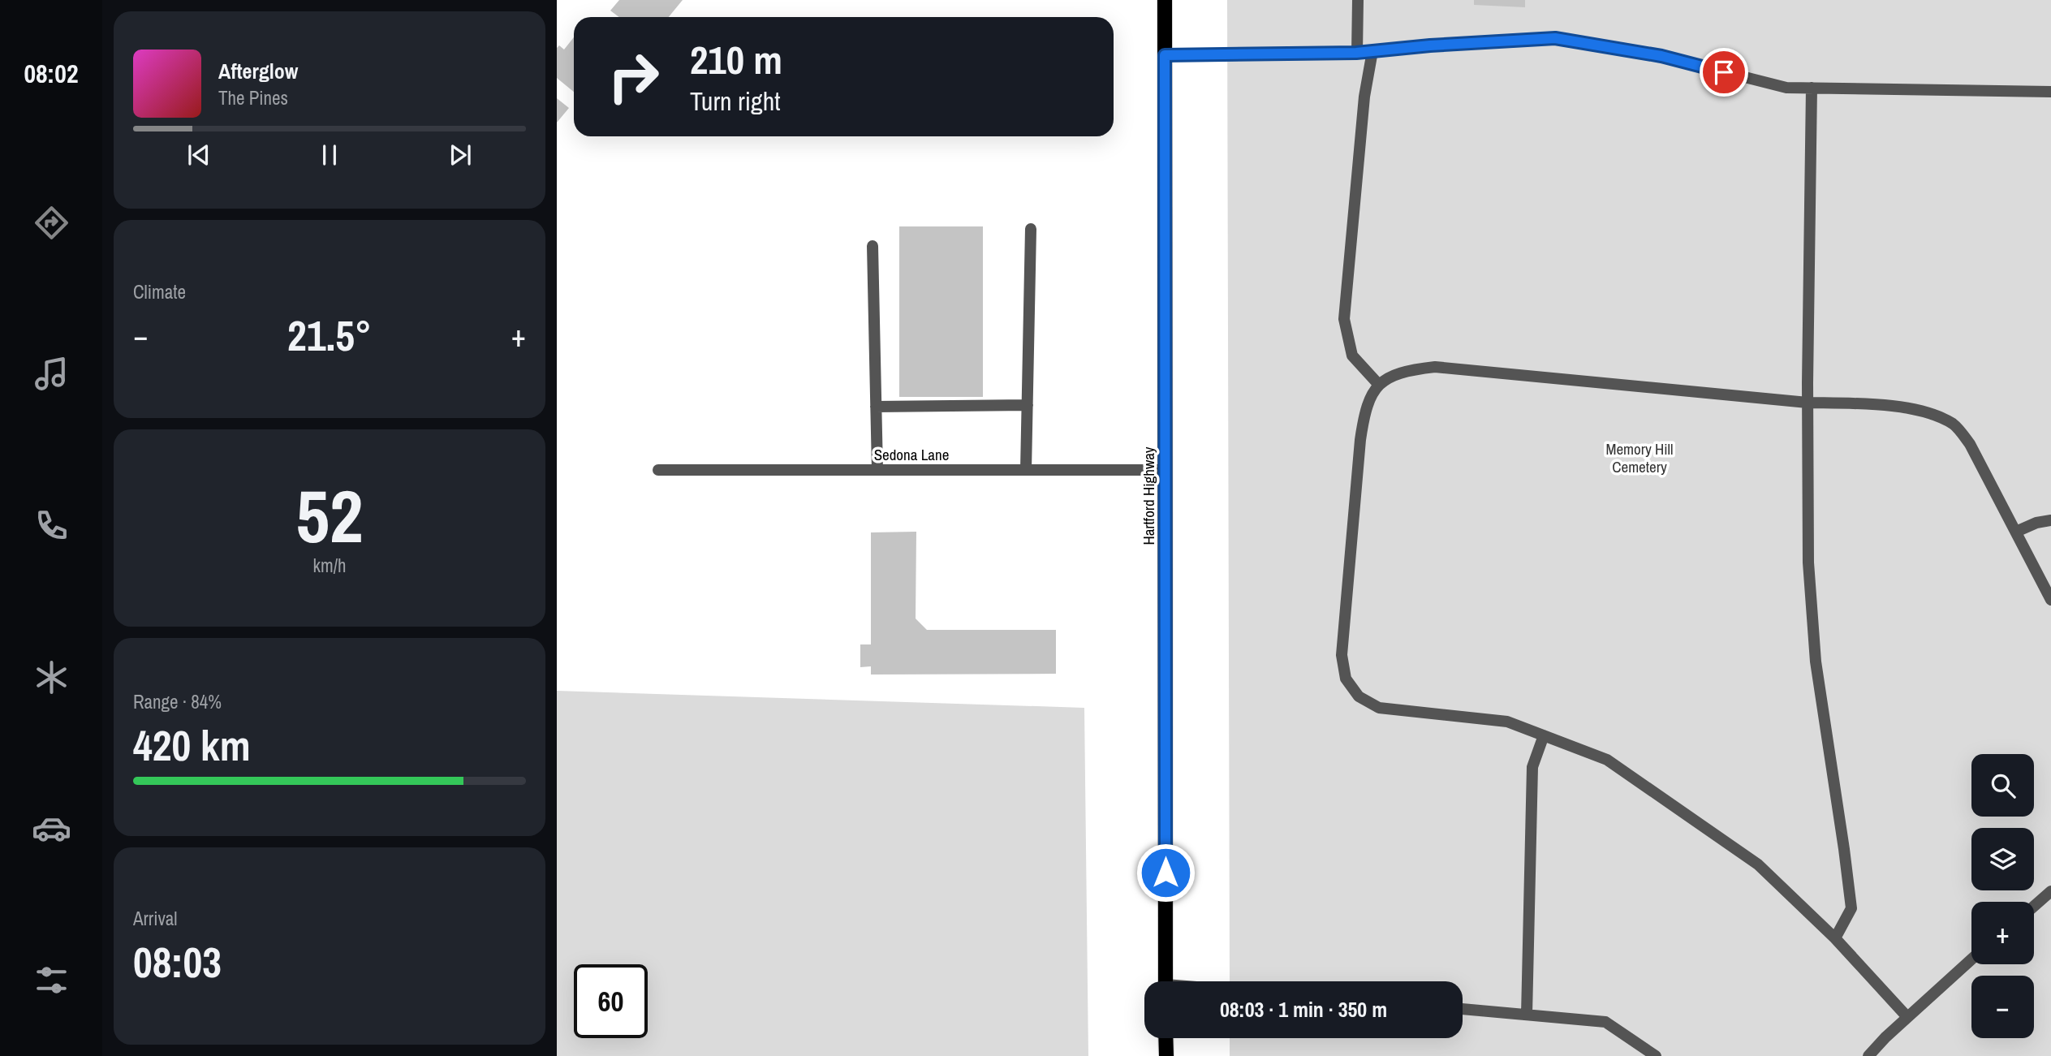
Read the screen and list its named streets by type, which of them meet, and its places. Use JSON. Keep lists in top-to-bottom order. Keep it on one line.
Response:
{"streets":{"main road":["Hartford Highway"],"street":["Sedona Lane"]},"crossings":[["Sedona Lane","Hartford Highway"]],"parks":["Memory Hill Cemetery"],"page":{"tabs":"08:02","turn":["210 m","Turn right"],"song":["Afterglow","The Pines"],"tile":["Climate",["52","km/h"],["Range · 84%","420 km"],["Arrival","08:03"]],"heat":["−","21.5°","+"],"map_buttons":["+","−"],"limit":"60","trip":"08:03 · 1 min · 350 m"}}
